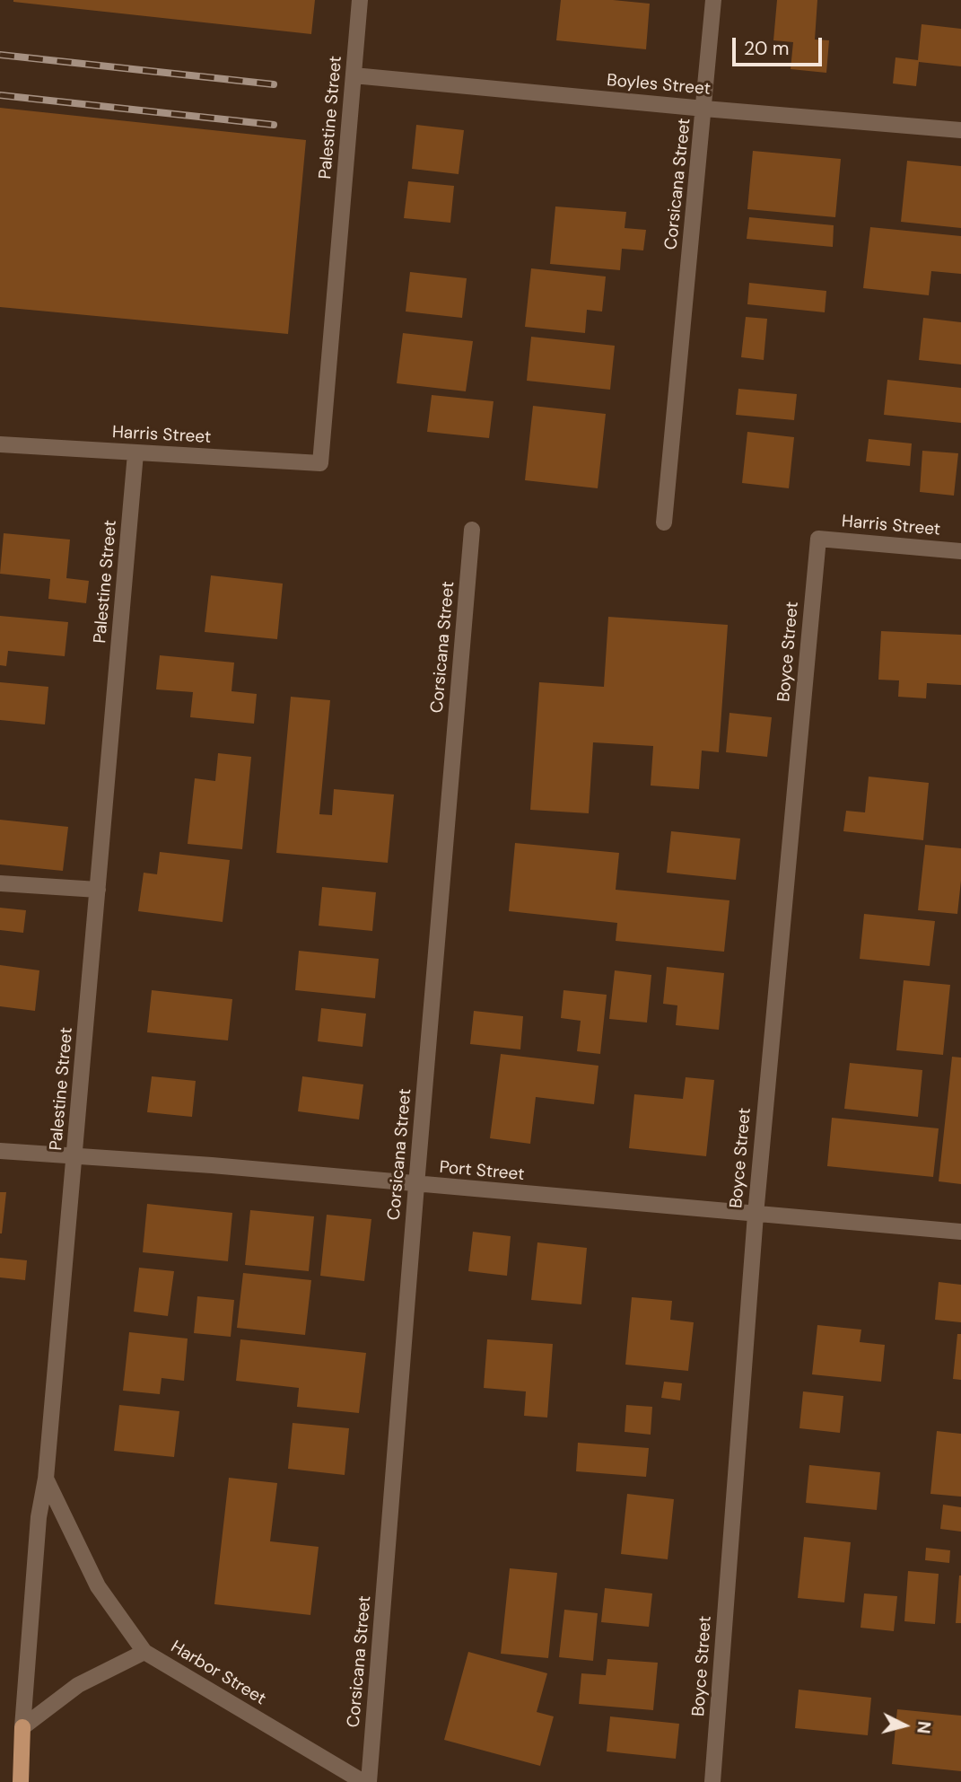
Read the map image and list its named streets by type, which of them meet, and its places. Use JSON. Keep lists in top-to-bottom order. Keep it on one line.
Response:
{"streets":{"street":["Boyles Street","Palestine Street","Corsicana Street","Harris Street","Boyce Street","Port Street","Harbor Street"]},"crossings":[["Boyles Street","Palestine Street"],["Boyles Street","Corsicana Street"],["Palestine Street","Harris Street"],["Palestine Street","Port Street"],["Palestine Street","Harbor Street"],["Corsicana Street","Port Street"],["Harris Street","Boyce Street"],["Boyce Street","Port Street"]],"scale_bar":"20 m","north":"right"}
